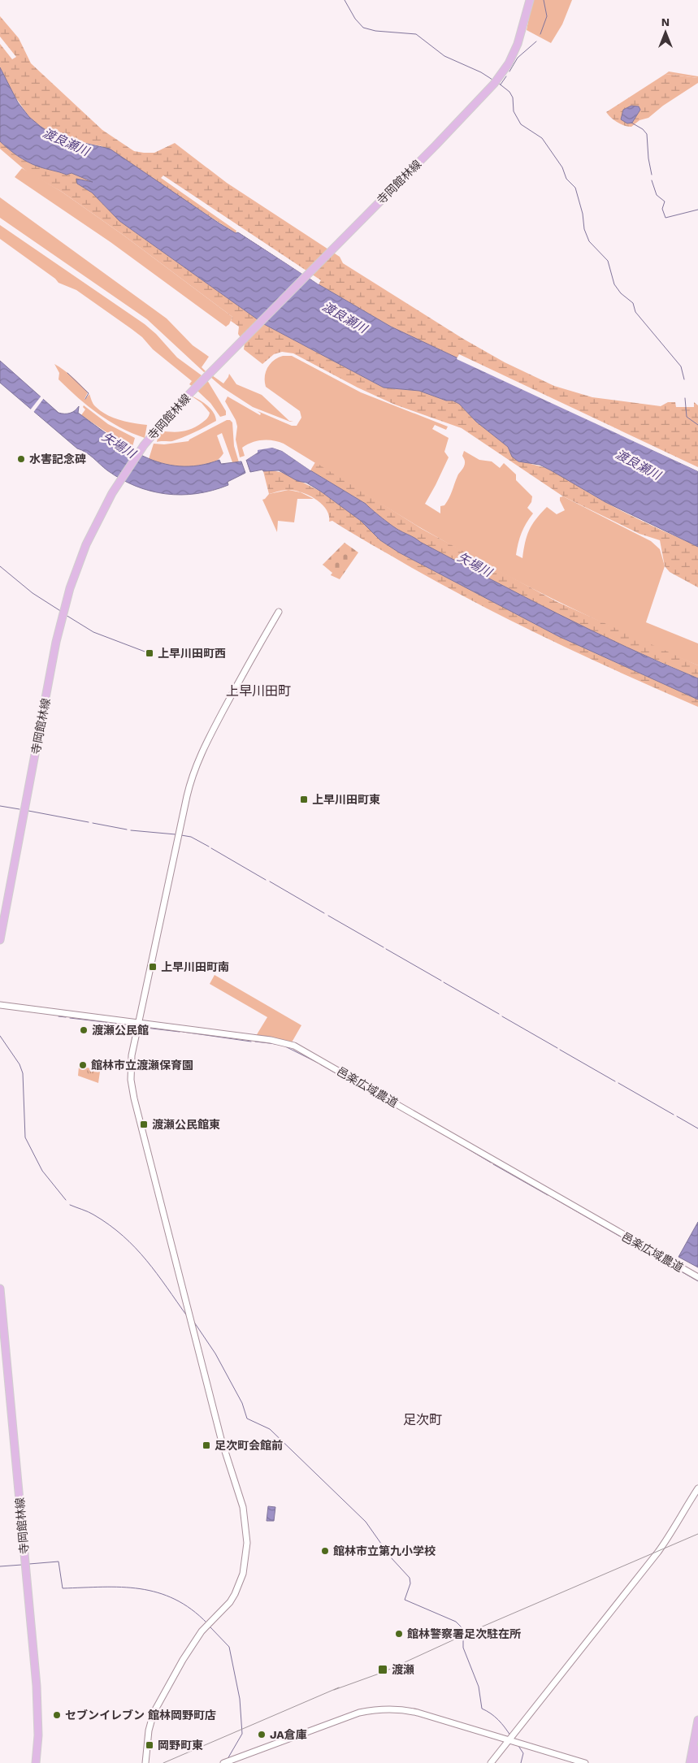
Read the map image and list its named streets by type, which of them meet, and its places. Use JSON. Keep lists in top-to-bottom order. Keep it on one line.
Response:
{"streets":{"main road":["寺岡館林線"],"street":["邑楽広域農道"]},"districts":["上早川田町","足次町"],"water":["渡良瀬川","矢場川"],"places":{"other":["水害記念碑","渡瀬公民館","館林市立渡瀬保育園","館林市立第九小学校","館林警察署足次駐在所","セブンイレブン 館林岡野町店","JA倉庫"],"transit":["上早川田町西","上早川田町東","上早川田町南","渡瀬公民館東","足次町会館前","渡瀬","岡野町東"]},"north":"top"}
